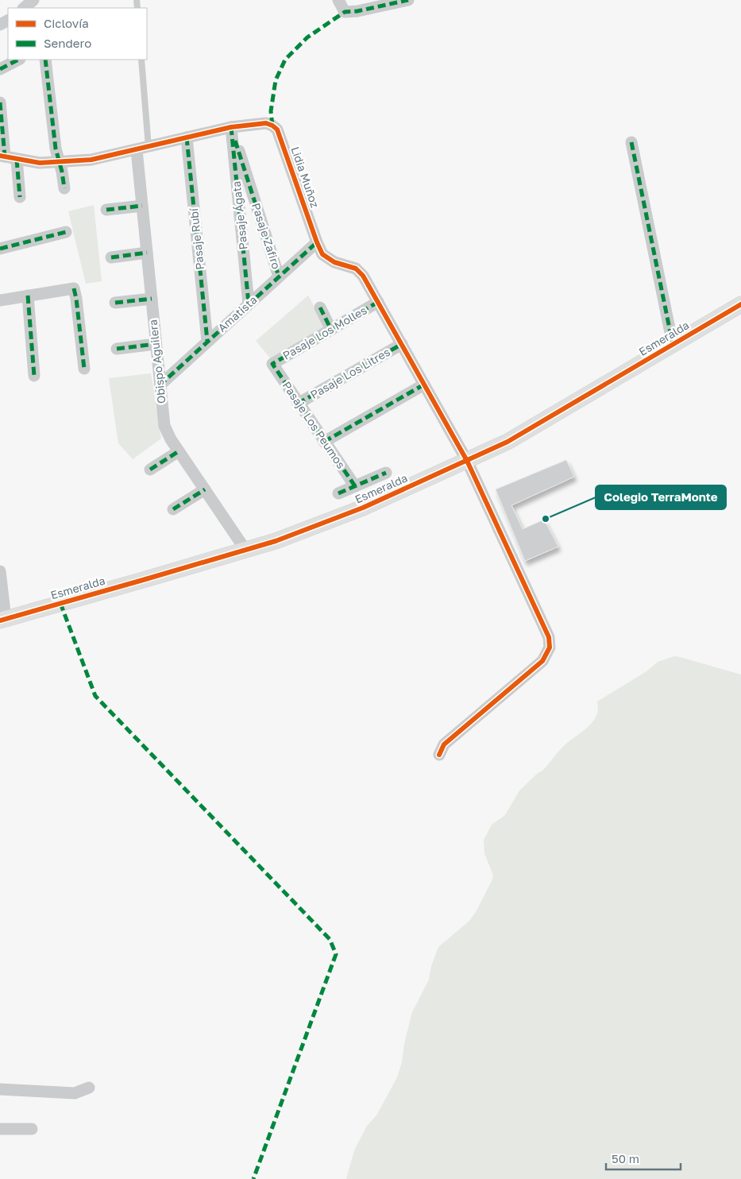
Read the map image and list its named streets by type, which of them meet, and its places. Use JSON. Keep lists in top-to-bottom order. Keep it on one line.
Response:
{"streets":{"street":["Lidia Muñoz","Pasaje Ágata","Pasaje Zafiro","Pasaje Rubí","Amatista","Pasaje Los Molles","Esmeralda","Obispo Aguilera","Pasaje Los Litres","Pasaje Los Peumos"]},"crossings":[["Lidia Muñoz","Pasaje Ágata"],["Lidia Muñoz","Pasaje Zafiro"],["Lidia Muñoz","Pasaje Rubí"],["Lidia Muñoz","Amatista"],["Lidia Muñoz","Pasaje Los Molles"],["Lidia Muñoz","Esmeralda"],["Lidia Muñoz","Obispo Aguilera"],["Lidia Muñoz","Pasaje Los Litres"],["Pasaje Ágata","Pasaje Zafiro"],["Pasaje Ágata","Amatista"],["Pasaje Zafiro","Amatista"],["Pasaje Rubí","Amatista"],["Amatista","Obispo Aguilera"],["Pasaje Los Molles","Pasaje Los Peumos"],["Esmeralda","Obispo Aguilera"],["Pasaje Los Litres","Pasaje Los Peumos"]],"places":["Colegio TerraMonte"],"legend":["Ciclovía","Sendero"],"scale_bar":"50 m"}
